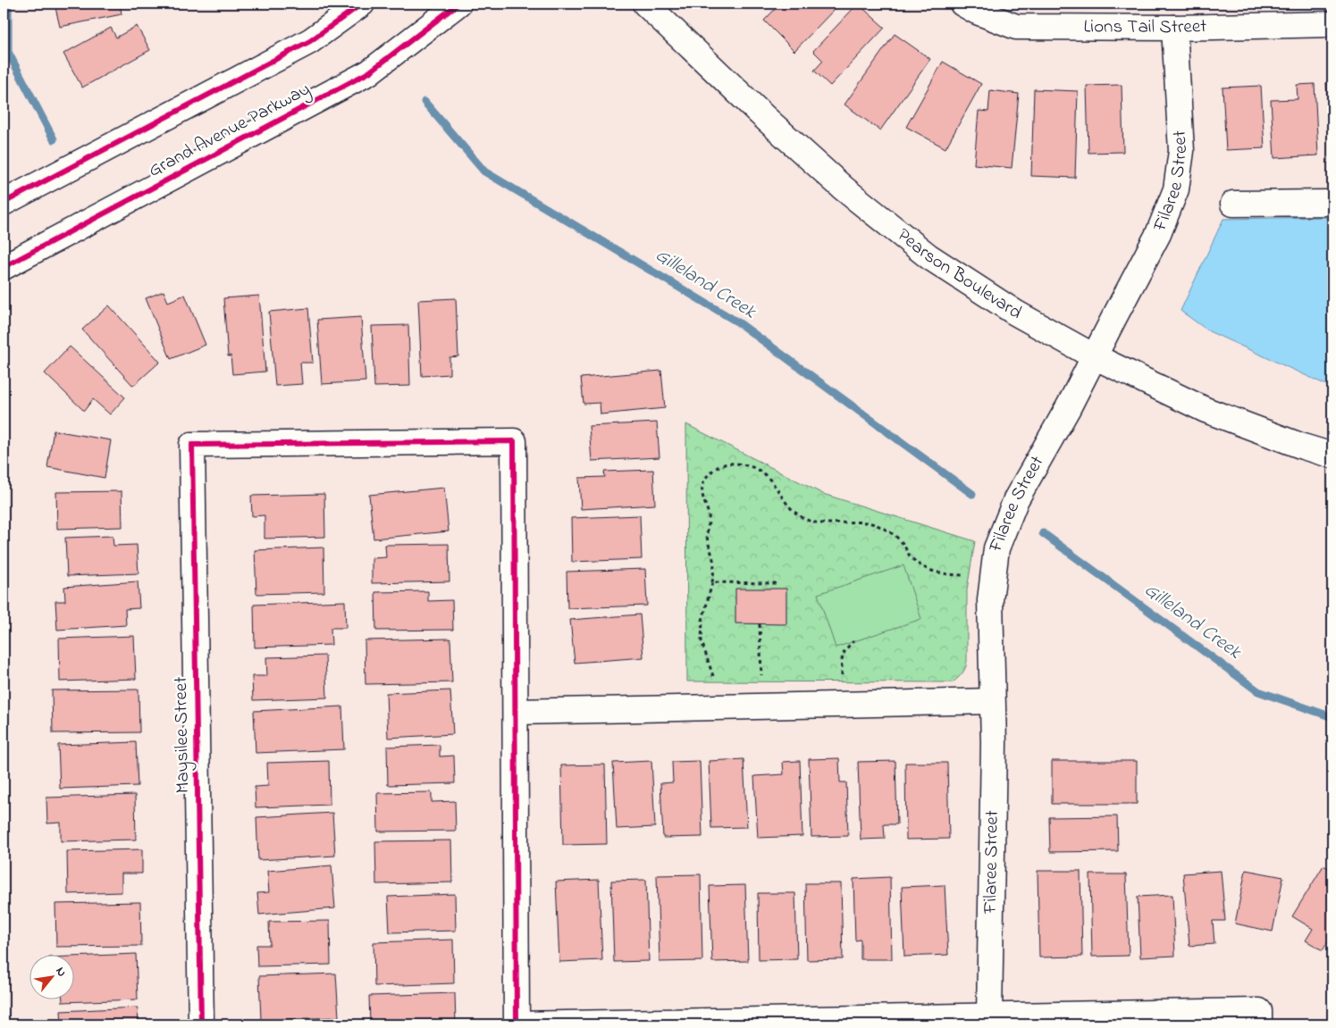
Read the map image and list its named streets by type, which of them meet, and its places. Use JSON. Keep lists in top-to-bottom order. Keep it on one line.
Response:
{"streets":{"street":["Lions Tail Street","Grand Avenue Parkway","Filaree Street","Pearson Boulevard","Maysilee Street"]},"crossings":[["Lions Tail Street","Filaree Street"],["Filaree Street","Pearson Boulevard"]],"water":["Gilleland Creek"],"north":"top right"}
